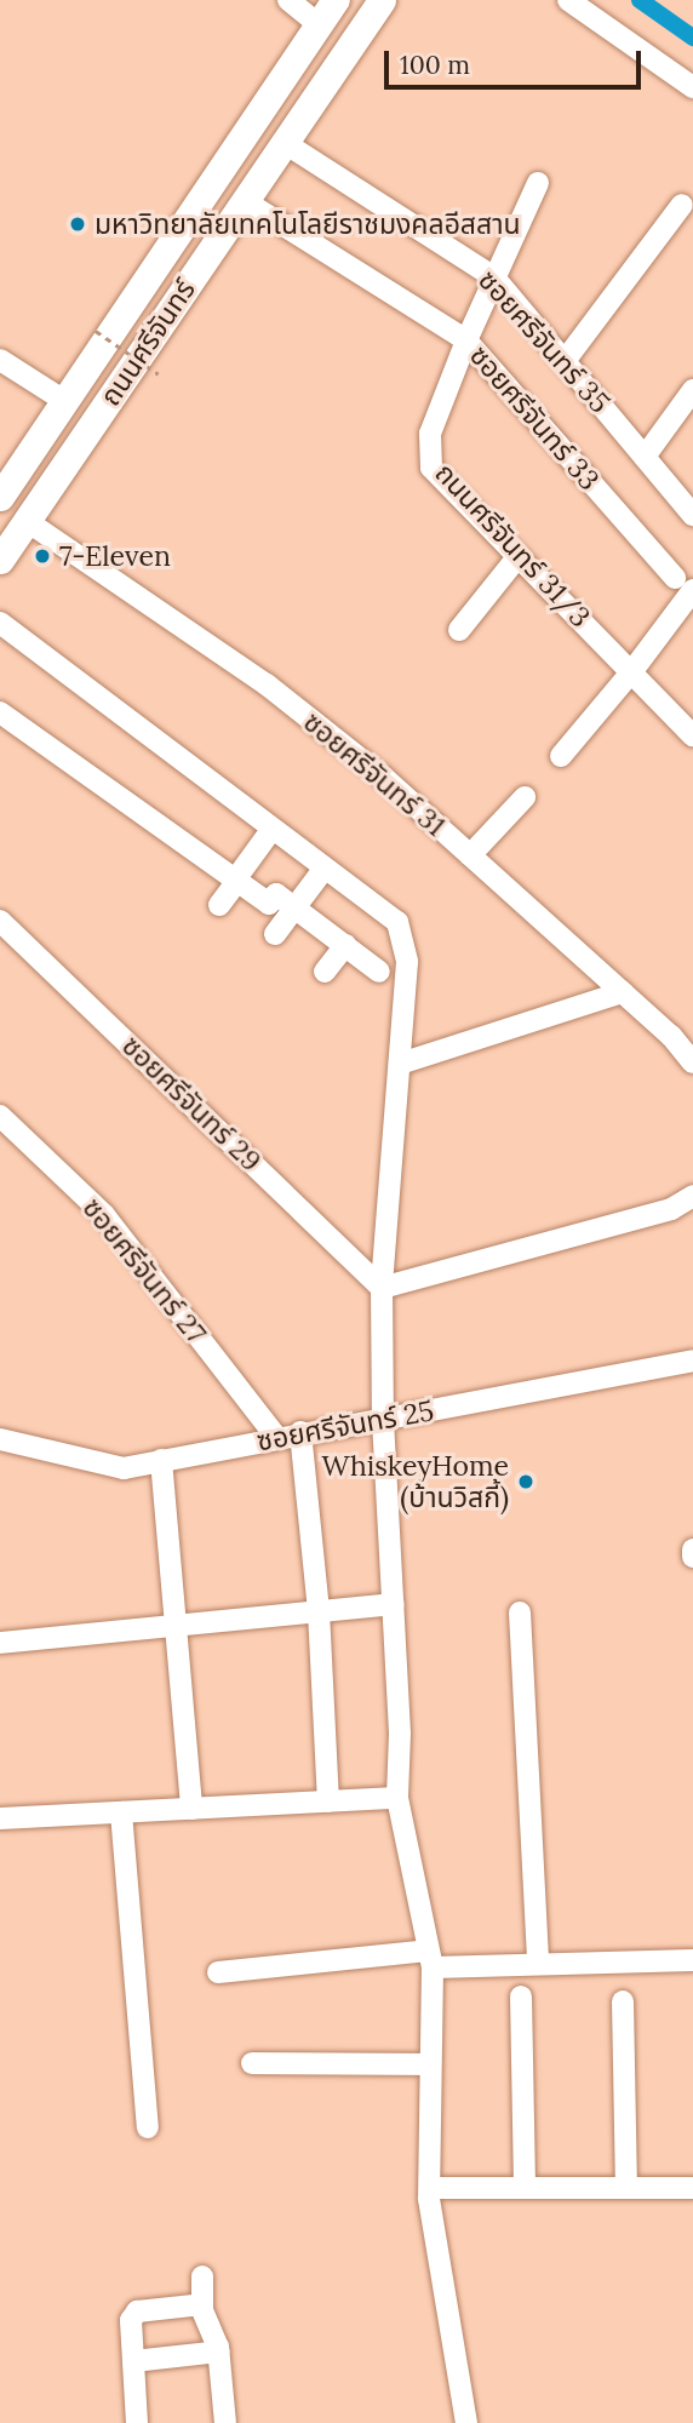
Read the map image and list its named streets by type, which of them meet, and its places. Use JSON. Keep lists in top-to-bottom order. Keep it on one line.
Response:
{"streets":{"main road":["ถนนศรีจันทร์"],"street":["ซอยศรีจันทร์ 35","ซอยศรีจันทร์ 33","ถนนศรีจันทร์ 31/3","ซอยศรีจันทร์ 31","ซอยศรีจันทร์ 29","ซอยศรีจันทร์ 27","ซอยศรีจันทร์ 25"]},"crossings":[["ซอยศรีจันทร์ 35","ถนนศรีจันทร์"],["ซอยศรีจันทร์ 35","ถนนศรีจันทร์ 31/3"],["ถนนศรีจันทร์","ซอยศรีจันทร์ 33"],["ถนนศรีจันทร์","ซอยศรีจันทร์ 31"],["ซอยศรีจันทร์ 33","ถนนศรีจันทร์ 31/3"],["ซอยศรีจันทร์ 27","ซอยศรีจันทร์ 25"]],"places":["มหาวิทยาลัยเทคโนโลยีราชมงคลอีสสาน","7-Eleven","WhiskeyHome (บ้านวิสกี้)"],"scale_bar":"100 m"}
